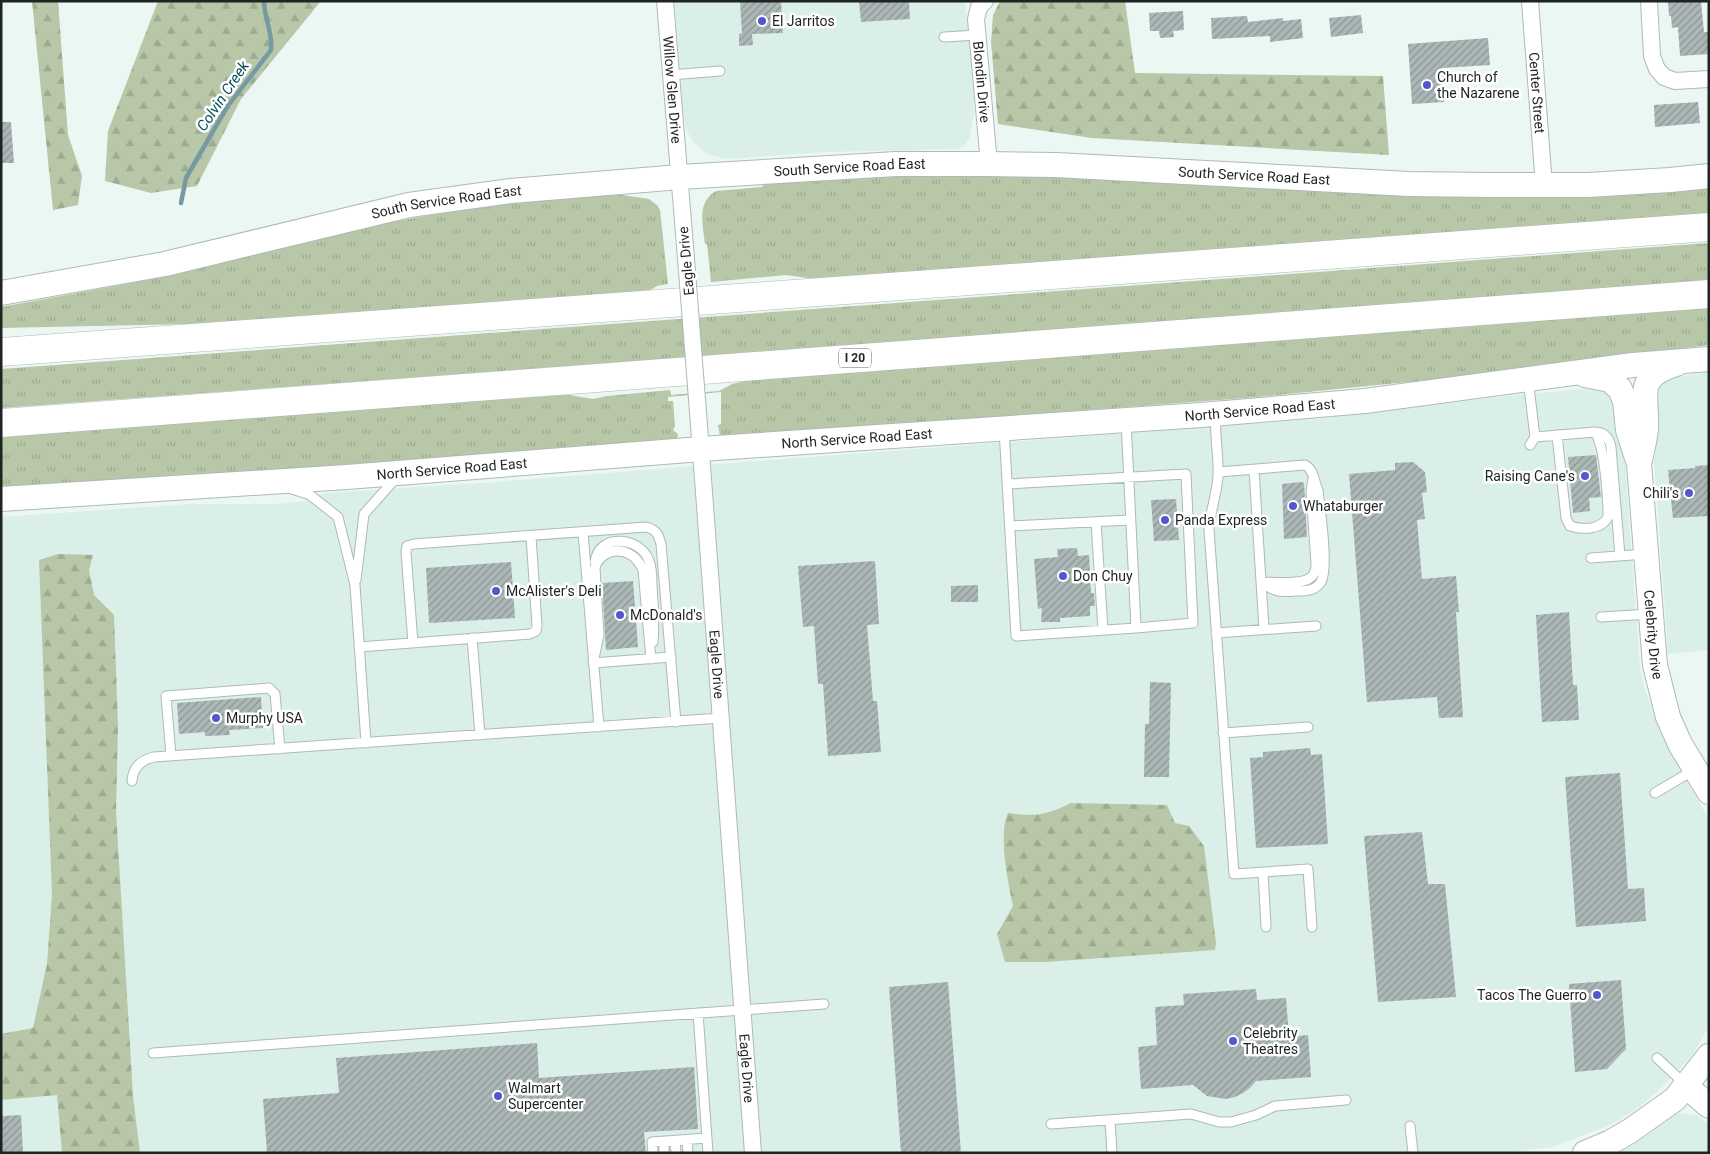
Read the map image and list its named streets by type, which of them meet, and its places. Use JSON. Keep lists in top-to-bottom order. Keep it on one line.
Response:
{"streets":{"highway":["I 20"],"main road":["South Service Road East","North Service Road East","Celebrity Drive"],"street":["Blondin Drive","Willow Glen Drive","Center Street","Eagle Drive"]},"crossings":[["Blondin Drive","South Service Road East"],["Willow Glen Drive","South Service Road East"],["Willow Glen Drive","Eagle Drive"],["Center Street","South Service Road East"],["South Service Road East","Eagle Drive"],["Eagle Drive","North Service Road East"]],"water":["Colvin Creek"],"places":["El Jarritos","Church of the Nazarene","Raising Cane's","Chili's","Whataburger","Panda Express","Don Chuy","McAlister's Deli","McDonald's","Murphy USA","Tacos The Guerro","Celebrity Theatres","Walmart Supercenter"]}
